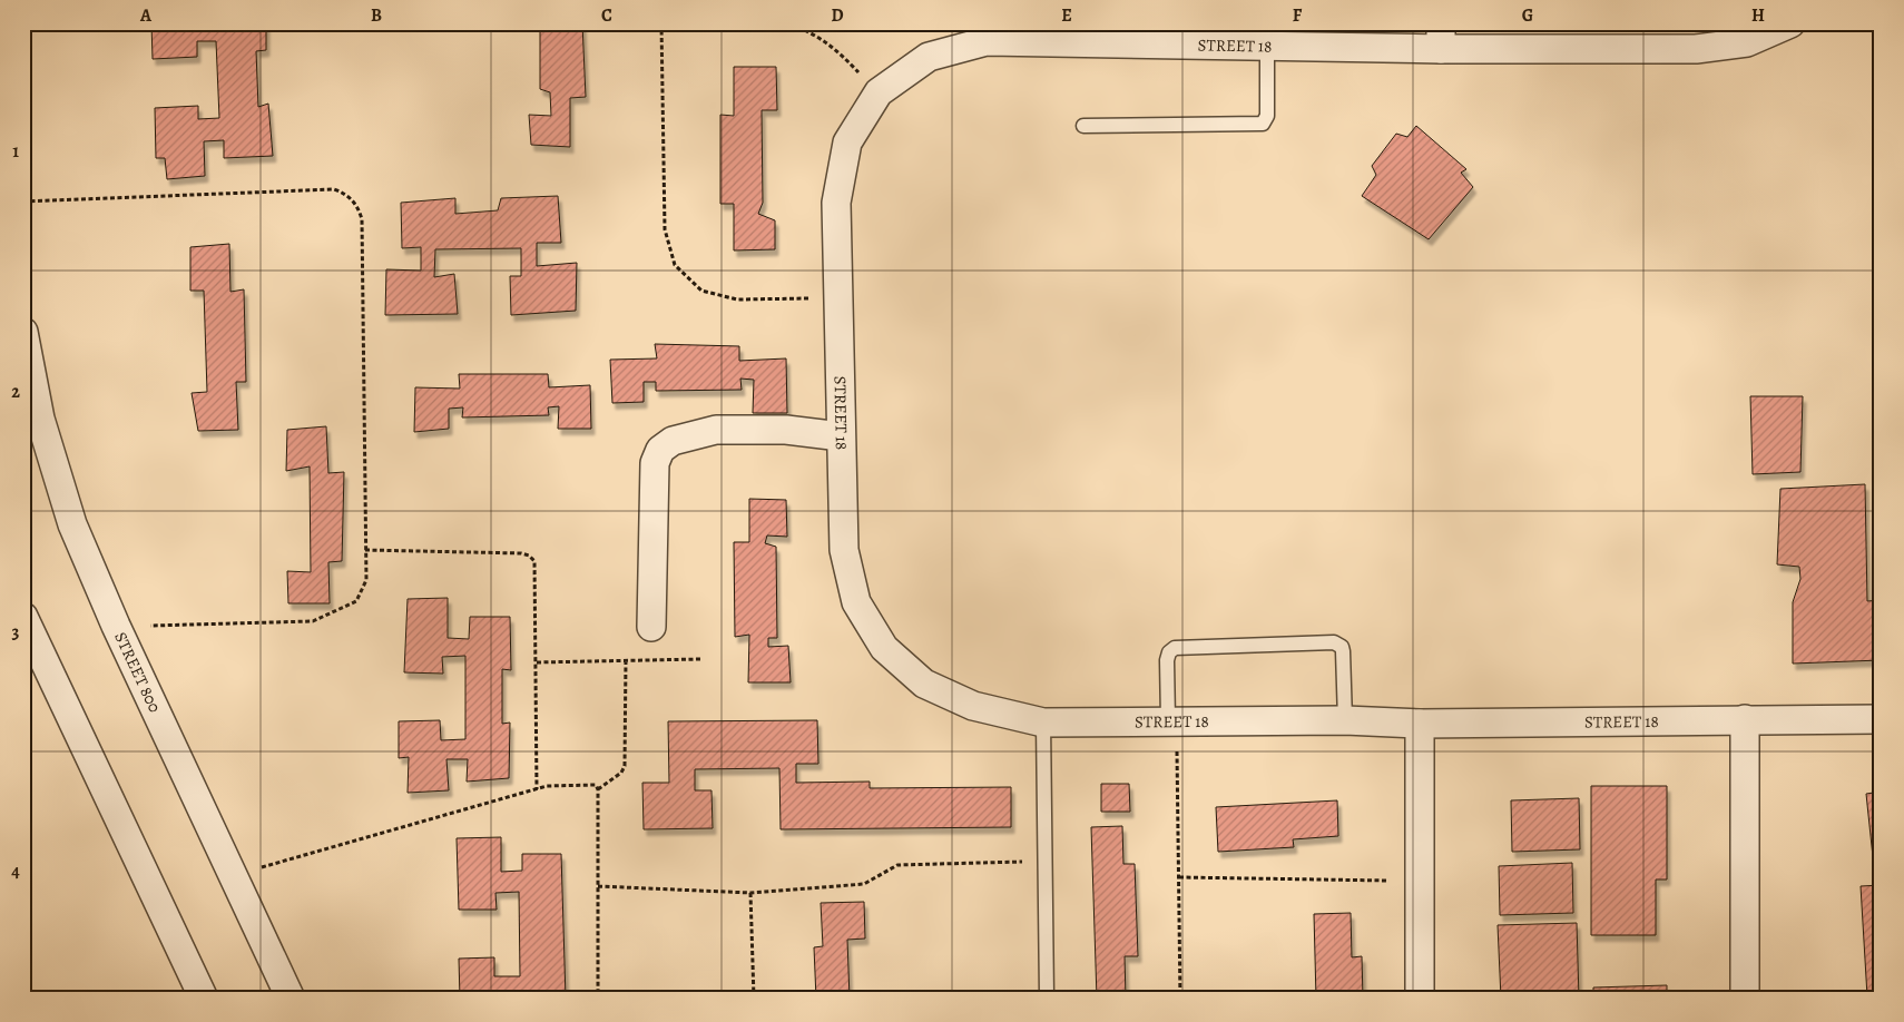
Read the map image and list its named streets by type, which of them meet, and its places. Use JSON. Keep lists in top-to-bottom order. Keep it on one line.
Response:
{"streets":{"street":["STREET 18","STREET 800"]},"grid":{"columns":["A","B","C","D","E","F","G","H"],"rows":["1","2","3","4"]}}
